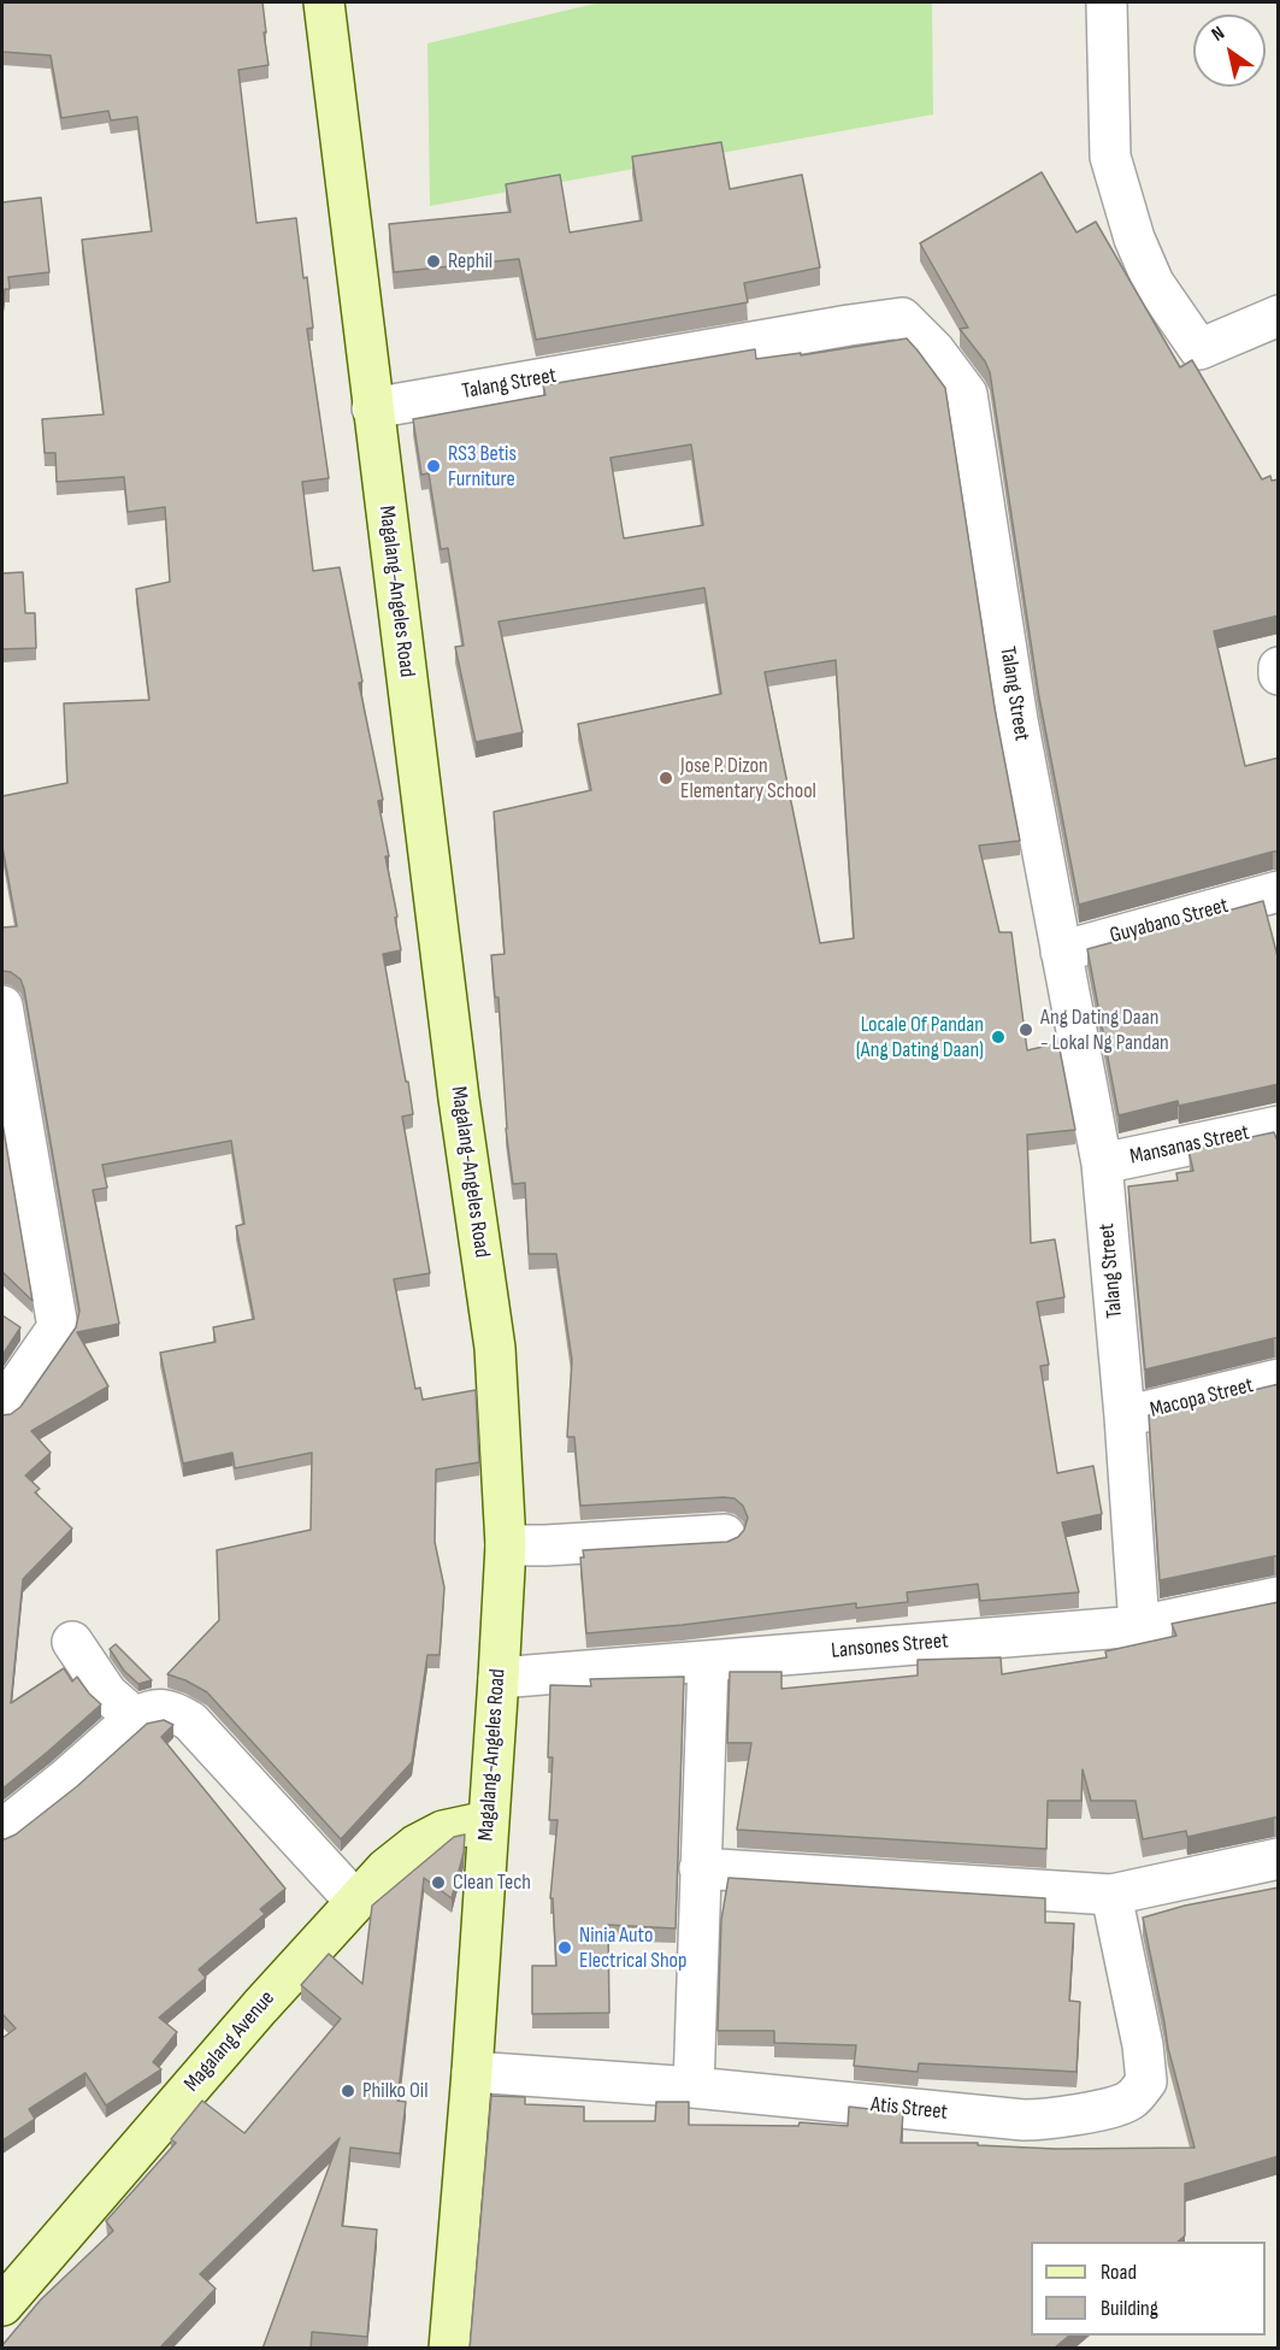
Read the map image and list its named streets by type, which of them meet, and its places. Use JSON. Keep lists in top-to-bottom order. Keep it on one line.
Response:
{"streets":{"main road":["Magalang-Angeles Road","Magalang Avenue"],"street":["Talang Street","Guyabano Street","Mansanas Street","Macopa Street","Lansones Street","Atis Street"]},"crossings":[["Talang Street","Magalang-Angeles Road"],["Talang Street","Guyabano Street"],["Talang Street","Mansanas Street"],["Talang Street","Macopa Street"],["Talang Street","Lansones Street"],["Magalang-Angeles Road","Lansones Street"],["Magalang-Angeles Road","Magalang Avenue"],["Magalang-Angeles Road","Atis Street"]],"places":["Rephil","RS3 Betis Furniture","Jose P. Dizon Elementary School","Ang Dating Daan - Lokal Ng Pandan","Locale Of Pandan (Ang Dating Daan)","Clean Tech","Ninia Auto Electrical Shop","Philko Oil"],"legend":["Road","Building"],"north":"top left"}
